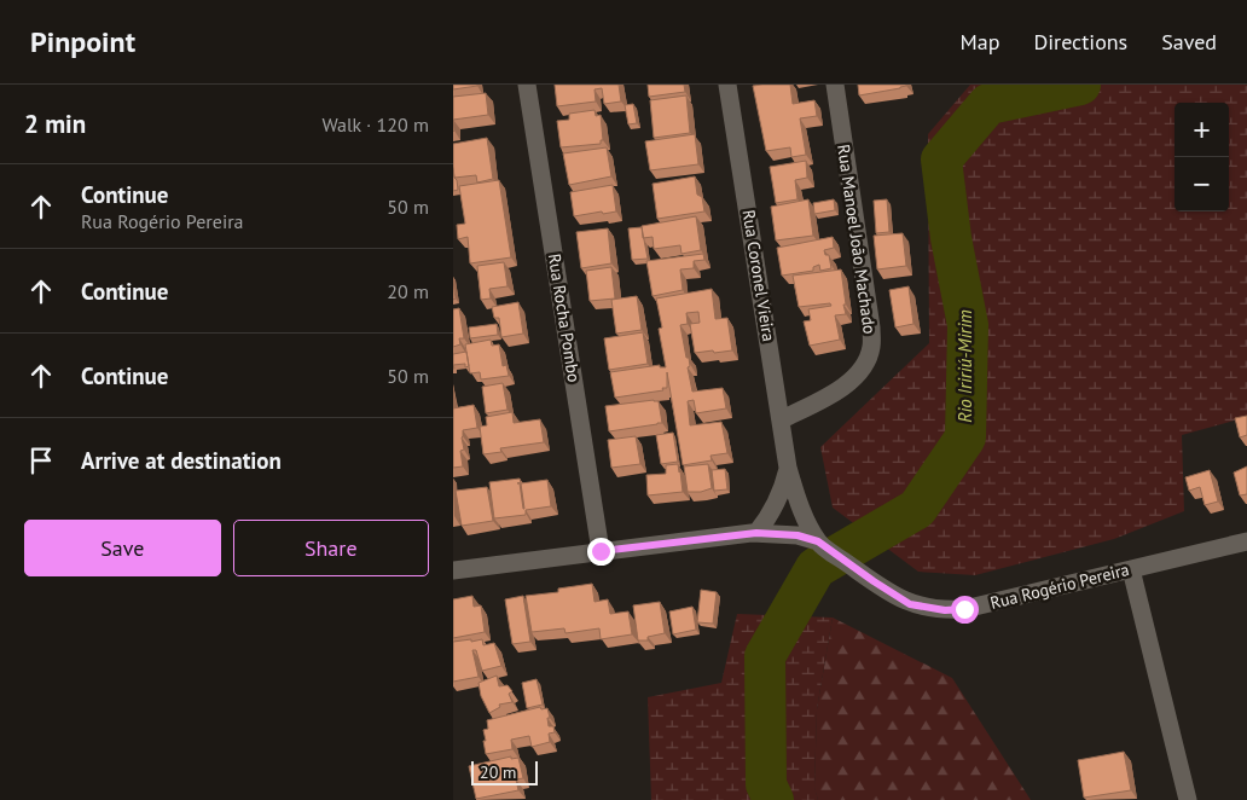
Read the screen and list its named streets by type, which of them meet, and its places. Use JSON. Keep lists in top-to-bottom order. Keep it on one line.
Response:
{"streets":{"street":["Rua Manoel João Machado","Rua Coronel Vieira","Rua Rocha Pombo","Rua Rogério Pereira"]},"crossings":[["Rua Manoel João Machado","Rua Coronel Vieira"]],"water":["Rio Iririú-Mirim"],"scale_bar":"20 m","page":{"header":"Pinpoint","nav":["Map","Directions","Saved"],"heading":["2 min","Walk · 120 m"],"map_buttons":["+","−"],"list":[["Continue","Rua Rogério Pereira","50 m"],["Continue","20 m"],["Continue","50 m"],"Arrive at destination"],"buttons":["Save","Share"],"scale":"20 m"}}
